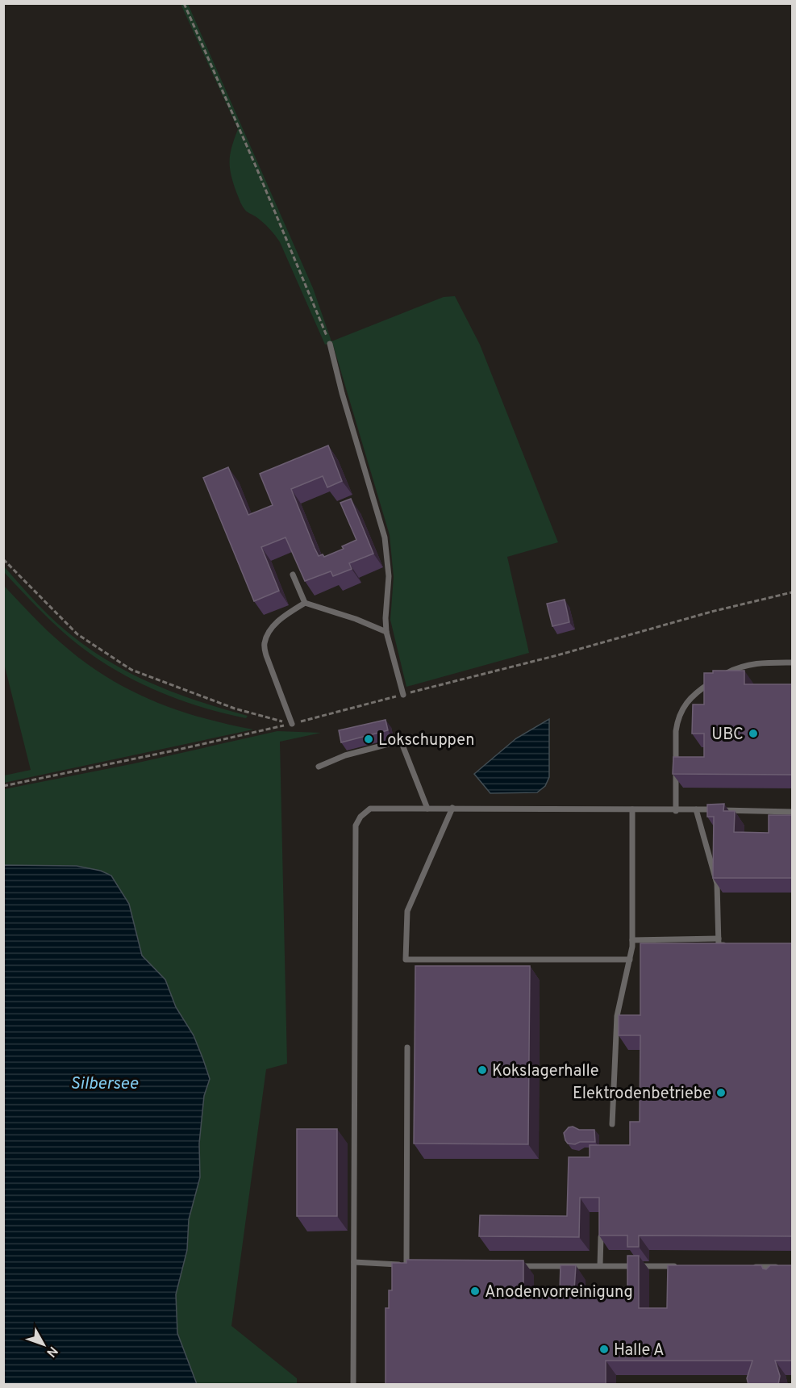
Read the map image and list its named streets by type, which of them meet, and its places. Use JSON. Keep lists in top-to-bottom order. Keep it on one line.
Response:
{"water":["Silbersee"],"places":["UBC","Lokschuppen","Kokslagerhalle","Elektrodenbetriebe","Anodenvorreinigung","Halle A"],"north":"bottom right"}
